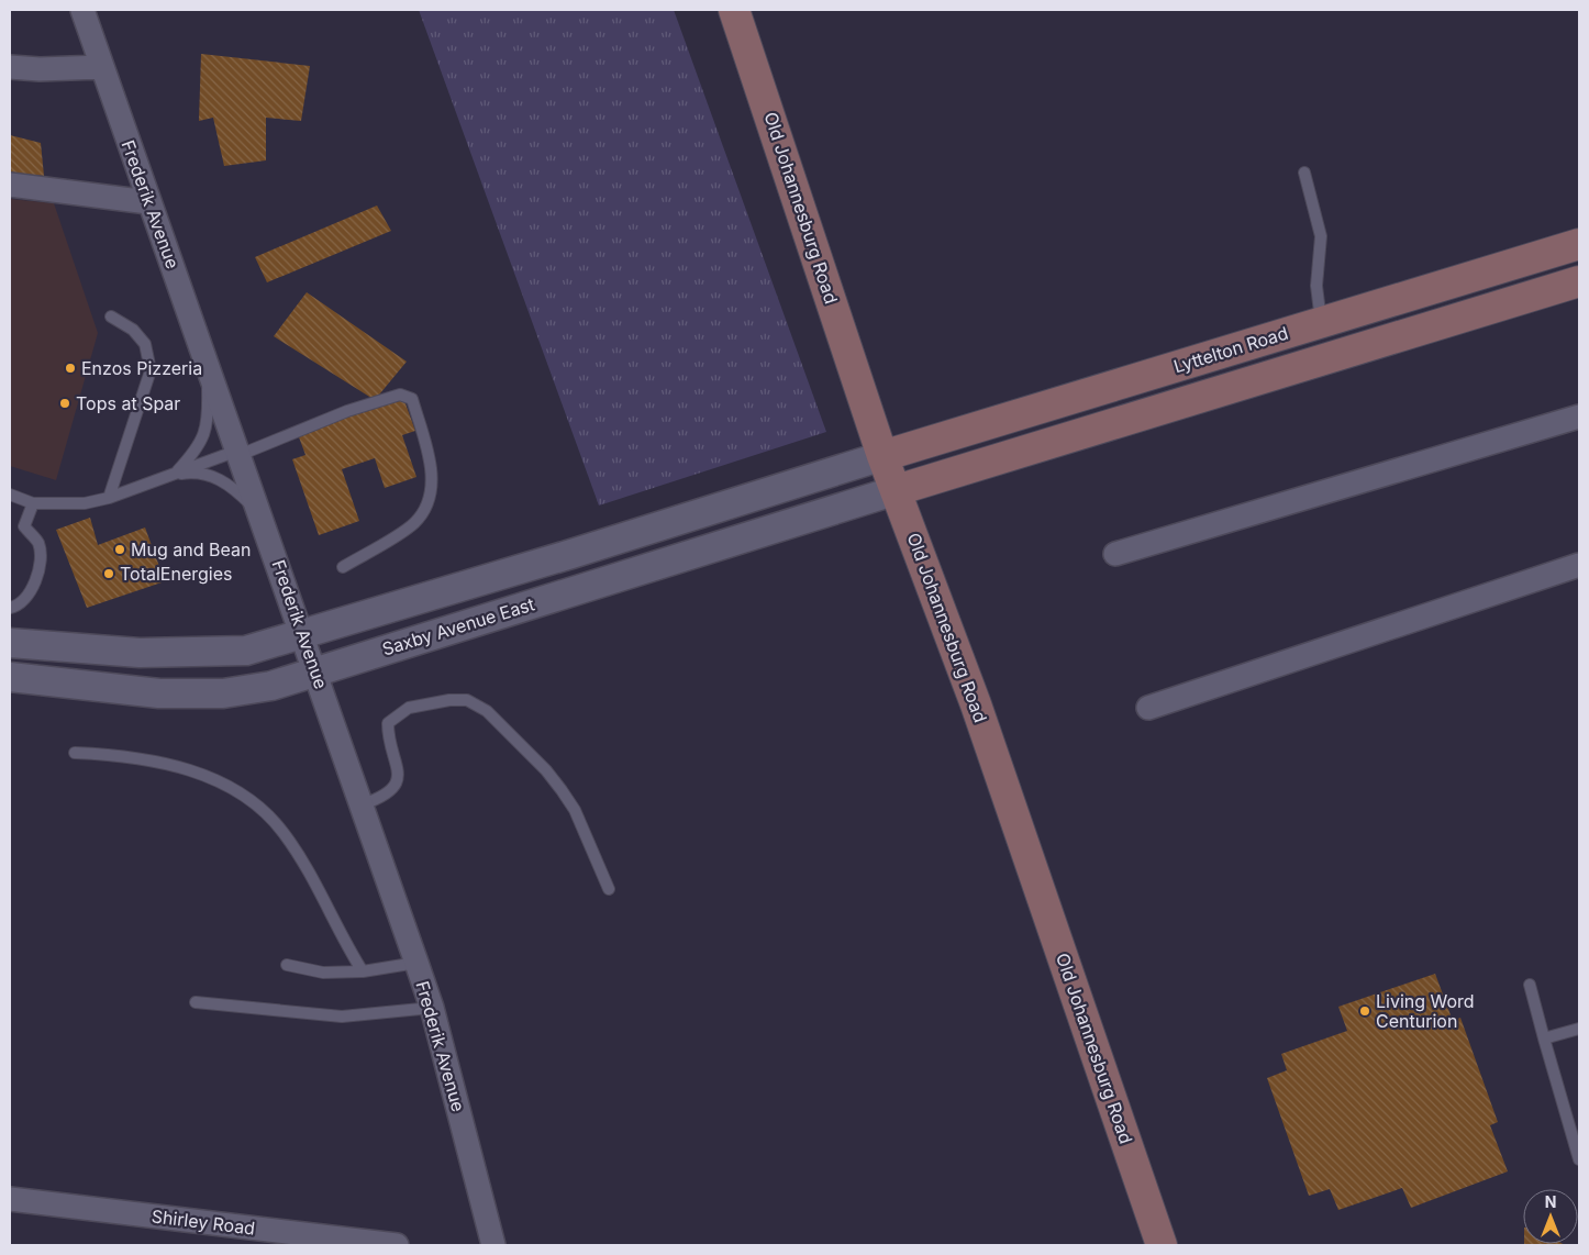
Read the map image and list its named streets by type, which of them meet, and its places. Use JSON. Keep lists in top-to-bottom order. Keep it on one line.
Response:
{"streets":{"main road":["Old Johannesburg Road","Lyttelton Road"],"street":["Frederik Avenue","Saxby Avenue East","Shirley Road"]},"crossings":[["Frederik Avenue","Saxby Avenue East"],["Old Johannesburg Road","Lyttelton Road"],["Old Johannesburg Road","Saxby Avenue East"],["Lyttelton Road","Saxby Avenue East"]],"places":["Enzos Pizzeria","Tops at Spar","Mug and Bean","TotalEnergies","Living Word Centurion"],"north":"top"}
